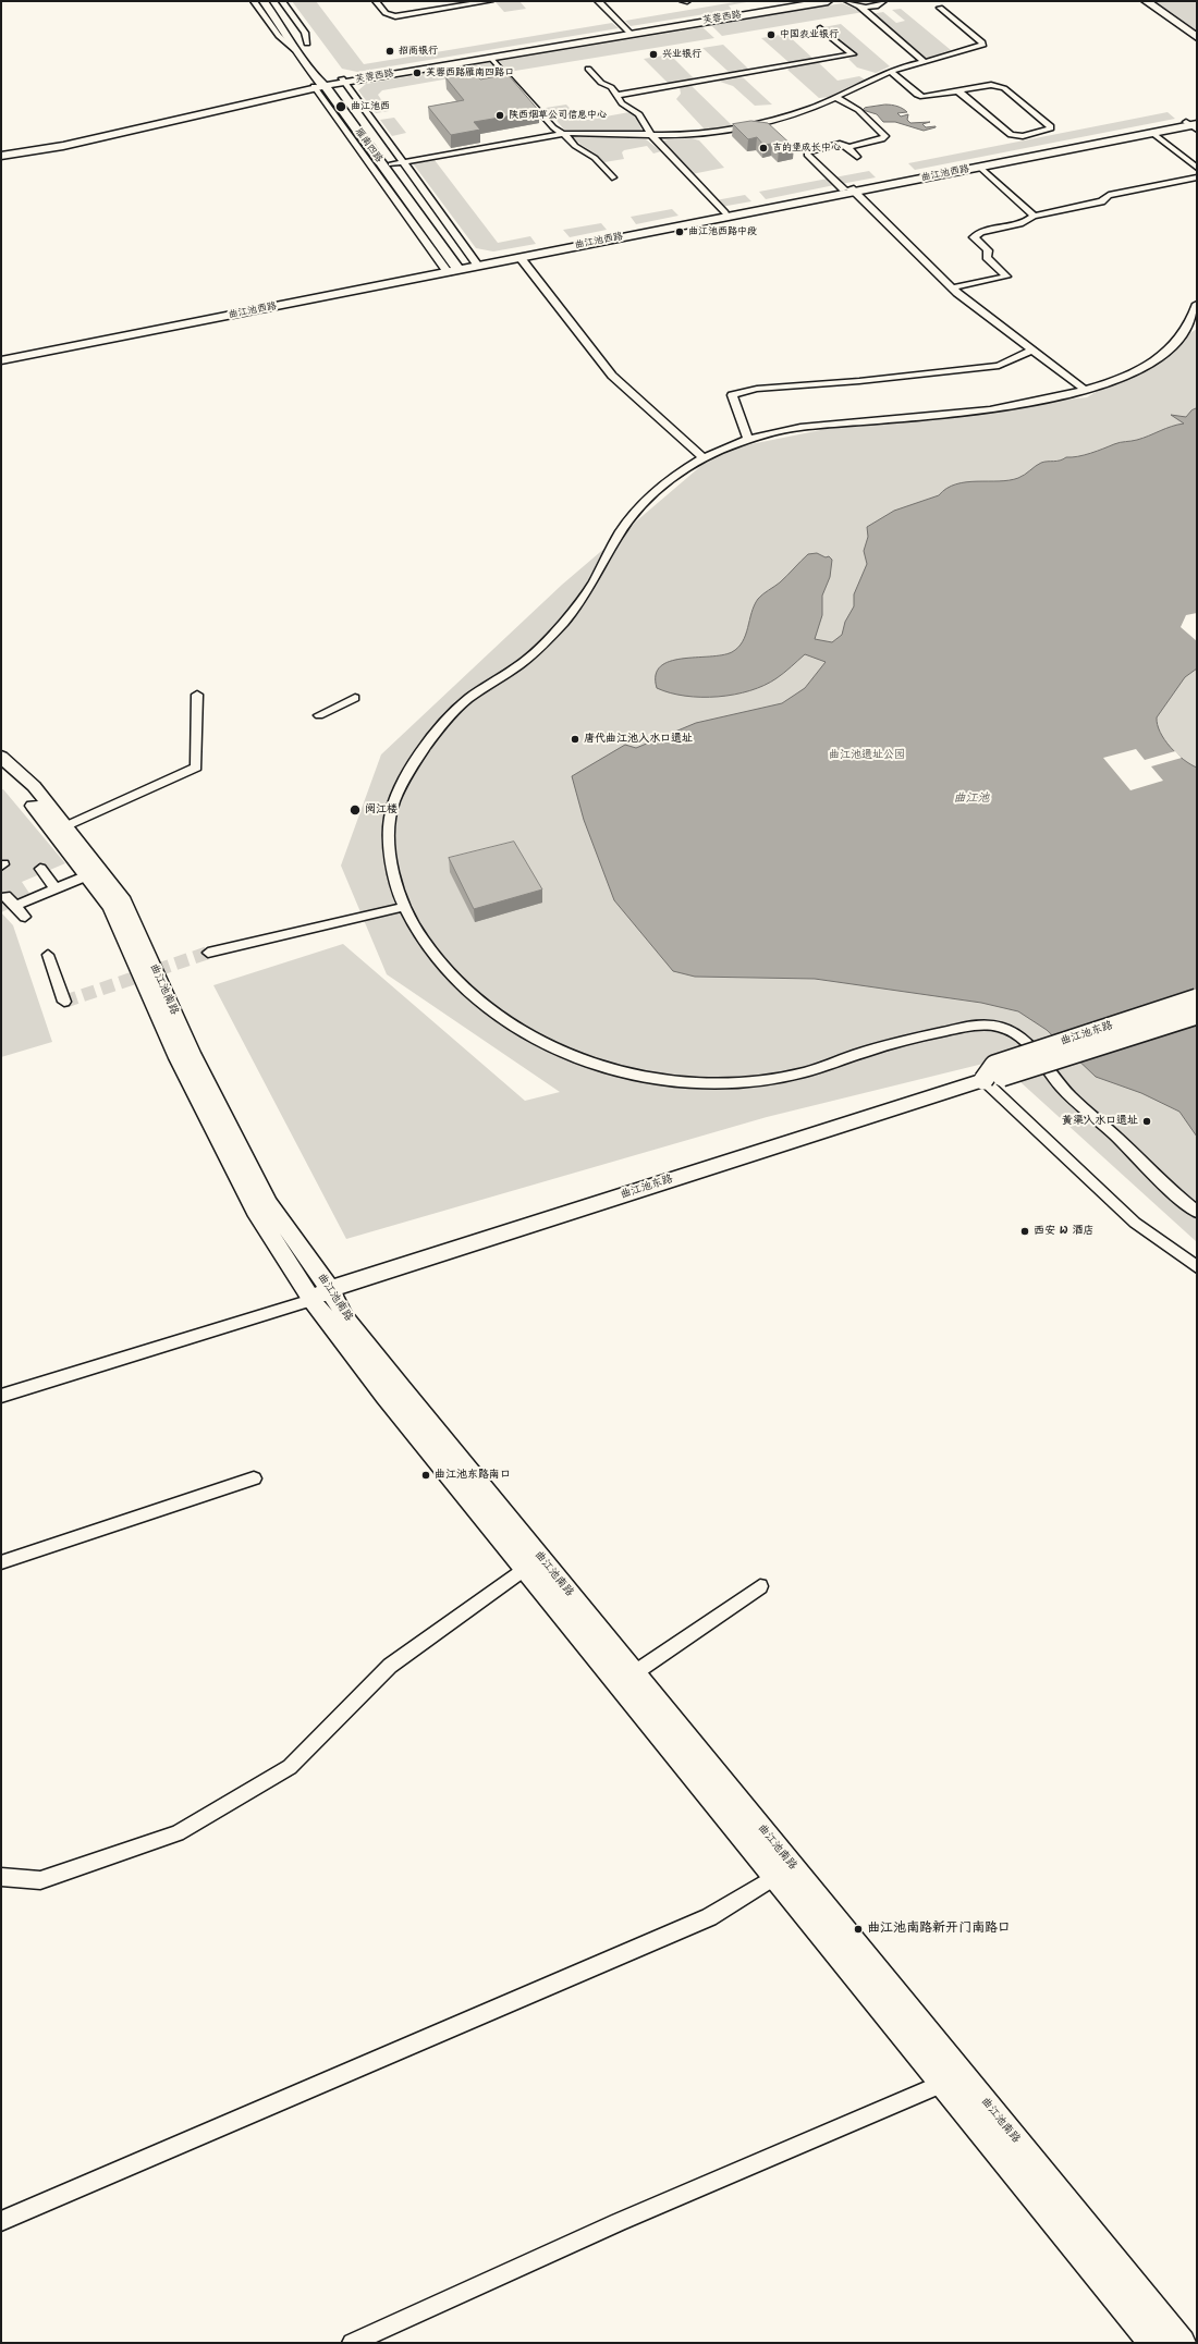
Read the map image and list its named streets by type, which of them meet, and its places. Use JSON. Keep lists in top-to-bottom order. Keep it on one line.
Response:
{"streets":{"main road":["芙蓉西路","雁南四路","曲江池西路","曲江池南路","曲江池东路"]},"crossings":[["芙蓉西路","雁南四路"],["雁南四路","曲江池西路"],["曲江池南路","曲江池东路"]],"water":["曲江池"],"parks":["曲江池遗址公园"],"places":["中国农业银行","招商银行","兴业银行","芙蓉西路雁南四路口","曲江池西","陕西烟草公司信息中心","吉的堡成长中心","曲江池西路中段","唐代曲江池入水口遗址","阅江楼","黄渠入水口遗址","西安 W 酒店","曲江池东路南口","曲江池南路新开门南路口"]}
